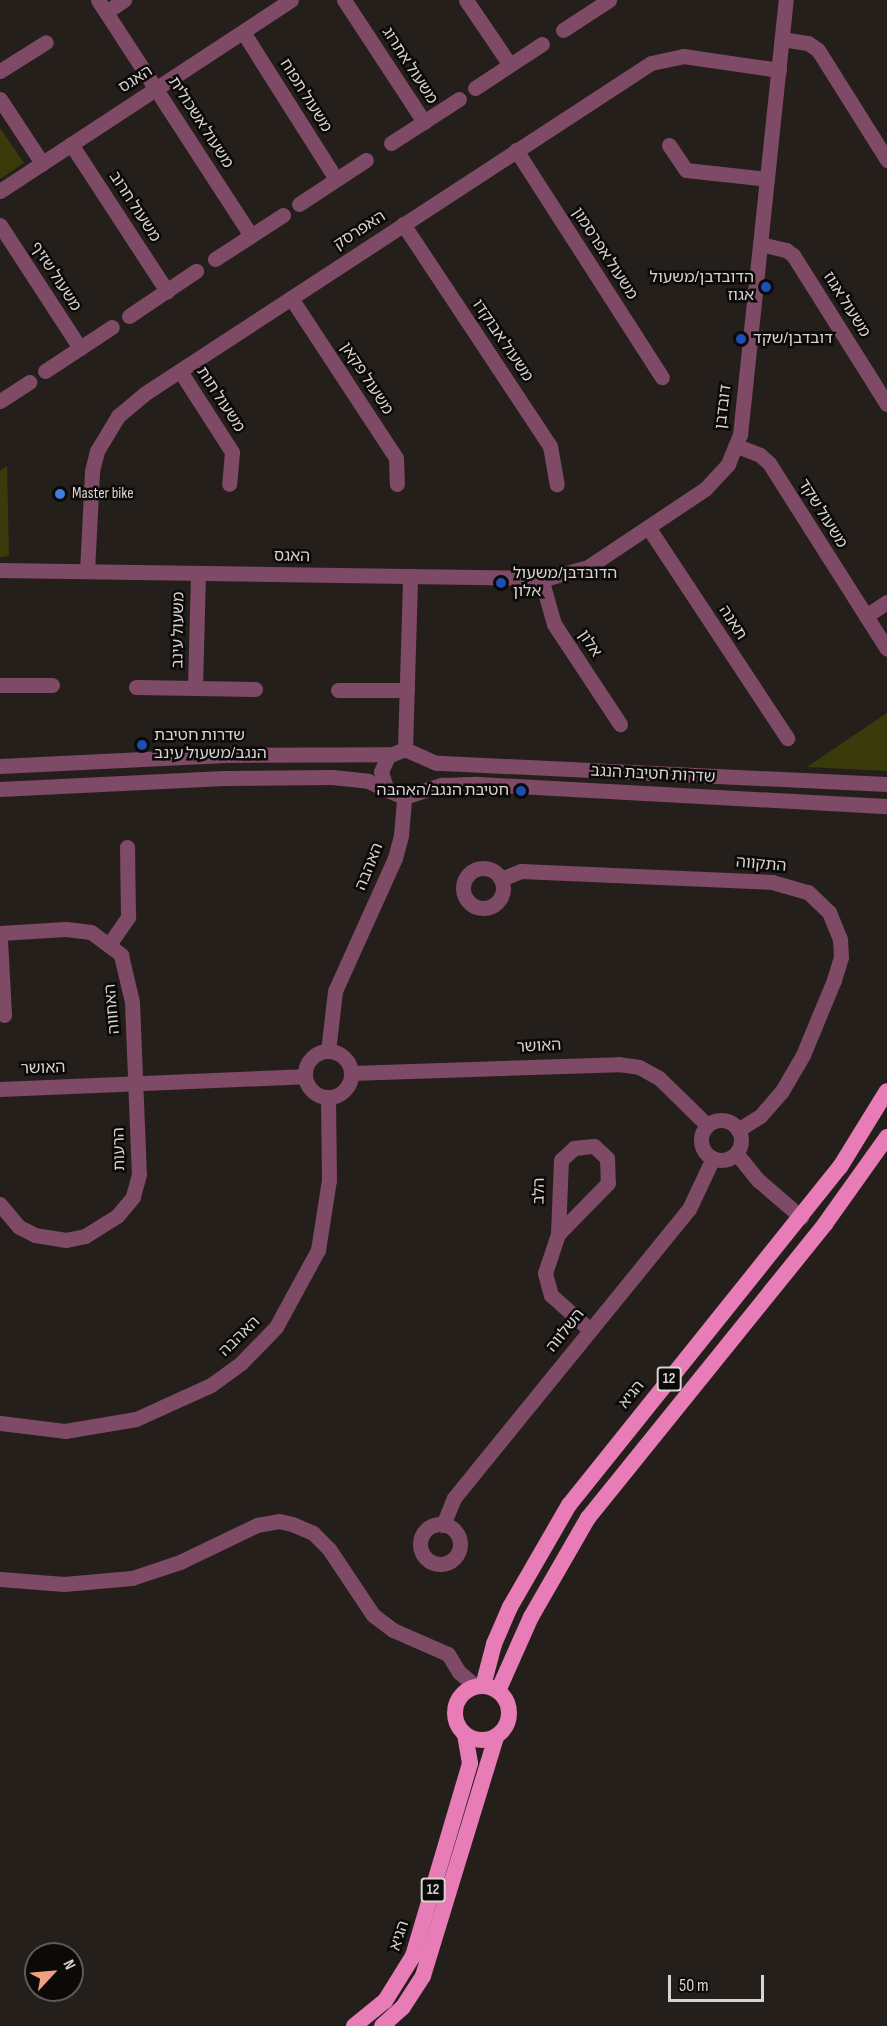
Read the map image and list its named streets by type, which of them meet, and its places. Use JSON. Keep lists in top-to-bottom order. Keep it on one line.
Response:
{"streets":{"highway":["12","הגיא"],"street":["משעול אתרוג","האגס","משעול תפוח","משעול אשכולית","משעול חרוב","האפרסק","משעול אפרסמון","משעול שזיף","משעול אגוז","משעול אבוקדו","משעול פקאן","משעול תות","דובדבן","משעול שקד","תאנה","משעול עינב","אלון","שדרות חטיבת הנגב","התקווה","האהבה","האחווה","האושר","הרעות","הלב","השלווה"]},"crossings":[["האגס","משעול תפוח"],["האגס","משעול אשכולית"],["האגס","משעול חרוב"],["האגס","האפרסק"],["האגס","דובדבן"],["האגס","משעול עינב"],["האפרסק","משעול אפרסמון"],["האפרסק","משעול אבוקדו"],["האפרסק","משעול פקאן"],["האפרסק","משעול תות"],["האפרסק","דובדבן"],["משעול אגוז","דובדבן"],["דובדבן","משעול שקד"],["דובדבן","תאנה"],["דובדבן","אלון"],["שדרות חטיבת הנגב","האהבה"],["התקווה","האושר"],["התקווה","השלווה"],["האהבה","האושר"],["האחווה","האושר"],["האחווה","הרעות"],["האושר","הרעות"],["האושר","השלווה"],["הלב","השלווה"],["12","הגיא"]],"places":["הדובדבן/משעול אגוז","דובדבן/שקד","Master bike","הדובדבן/משעול אלון","שדרות חטיבת הנגב/משעול עינב","חטיבת הנגב/האהבה"],"scale_bar":"50 m","north":"top right"}
